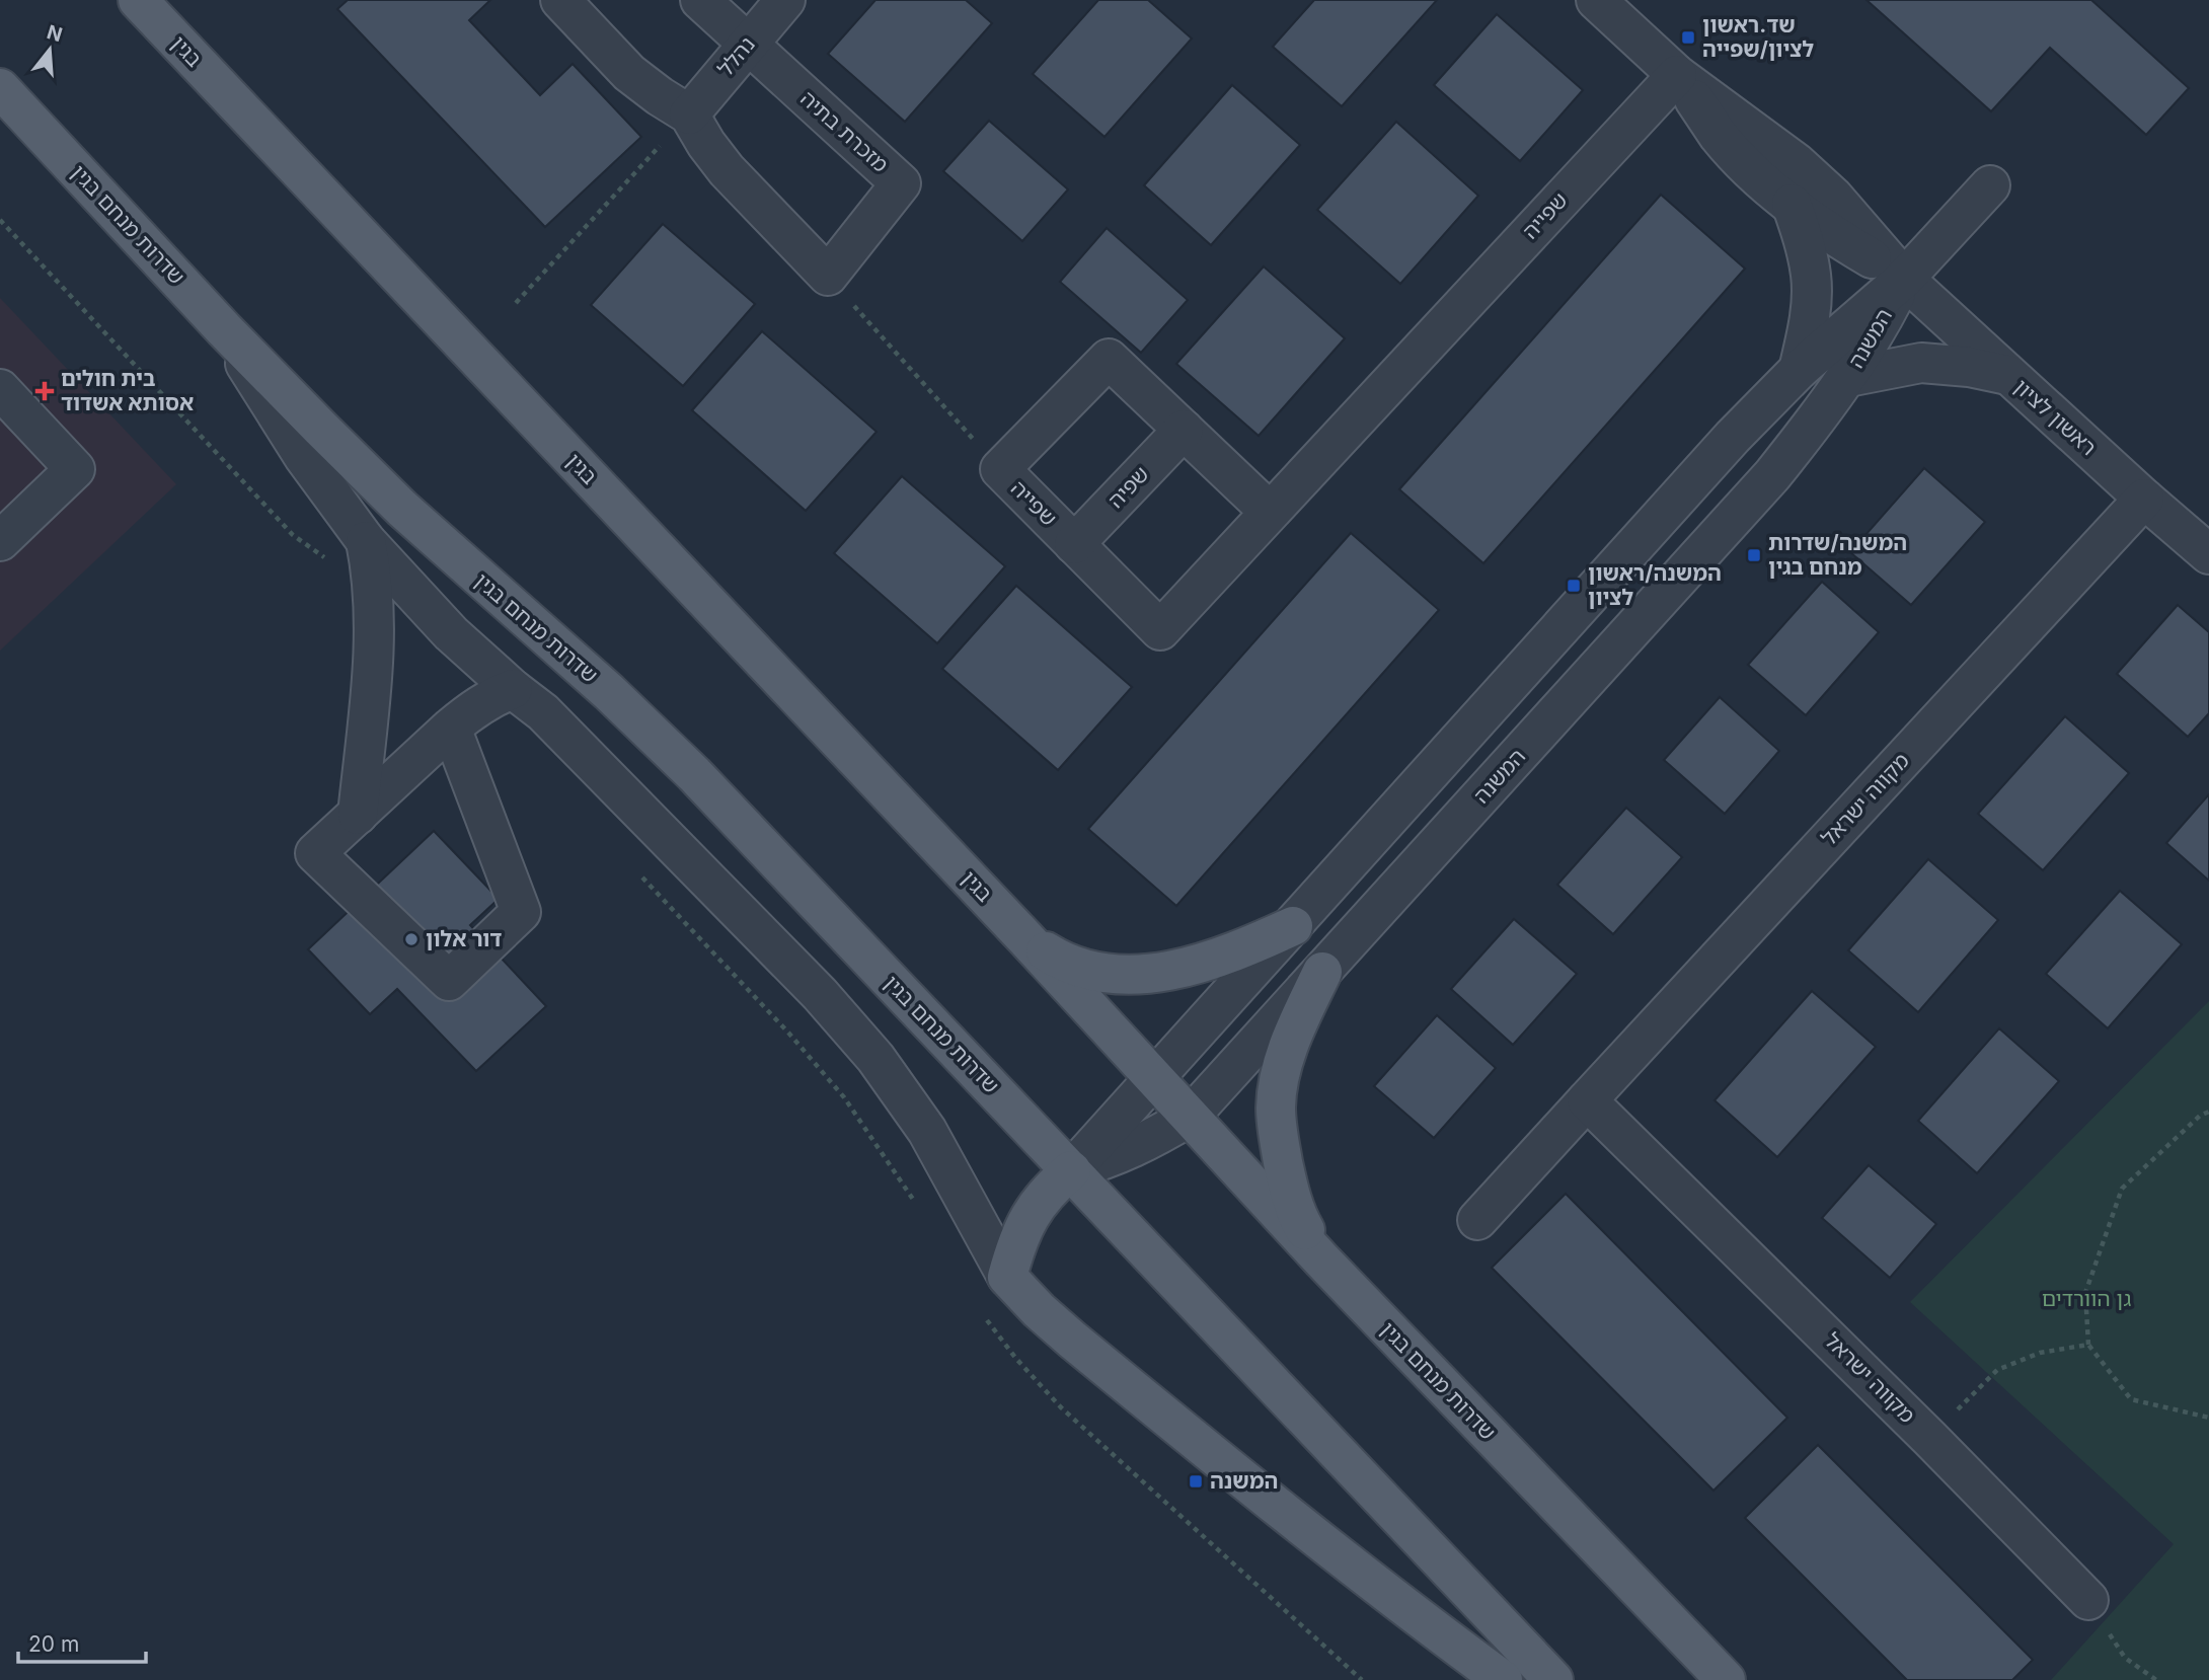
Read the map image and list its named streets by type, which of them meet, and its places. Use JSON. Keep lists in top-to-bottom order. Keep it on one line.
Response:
{"streets":{"main road":["בגין","שדרות מנחם בגין"],"street":["נהלל","מזכרת בתיה","שפייה","המשנה","ראשון לציון","שפיה","מקווה ישראל"]},"crossings":[["בגין","שדרות מנחם בגין"],["נהלל","מזכרת בתיה"],["שפייה","ראשון לציון"],["שפייה","שפיה"],["שדרות מנחם בגין","המשנה"],["המשנה","ראשון לציון"],["ראשון לציון","מקווה ישראל"]],"parks":["גן הוורדים"],"places":{"transit":["שד.ראשון לציון/שפייה","המשנה/שדרות מנחם בגין","המשנה/ראשון לציון","המשנה"],"health":["בית חולים אסותא אשדוד"],"other":["דור אלון"]},"scale_bar":"20 m","north":"top"}
